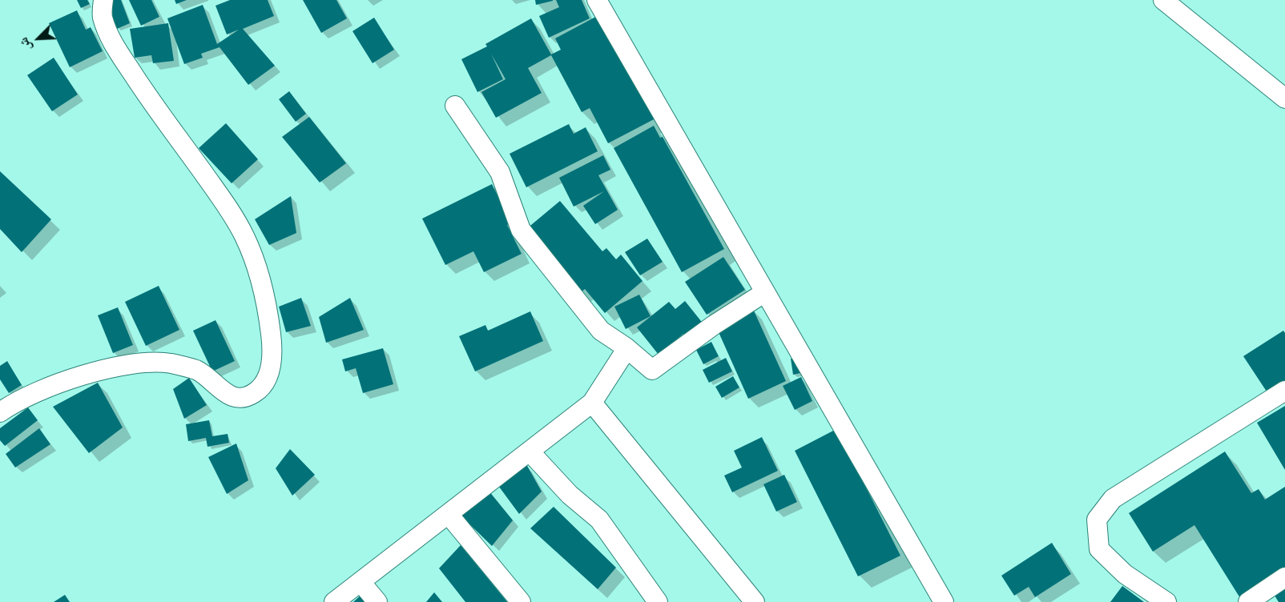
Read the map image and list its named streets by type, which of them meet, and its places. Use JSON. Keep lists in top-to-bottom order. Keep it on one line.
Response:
{"north":"bottom left"}
